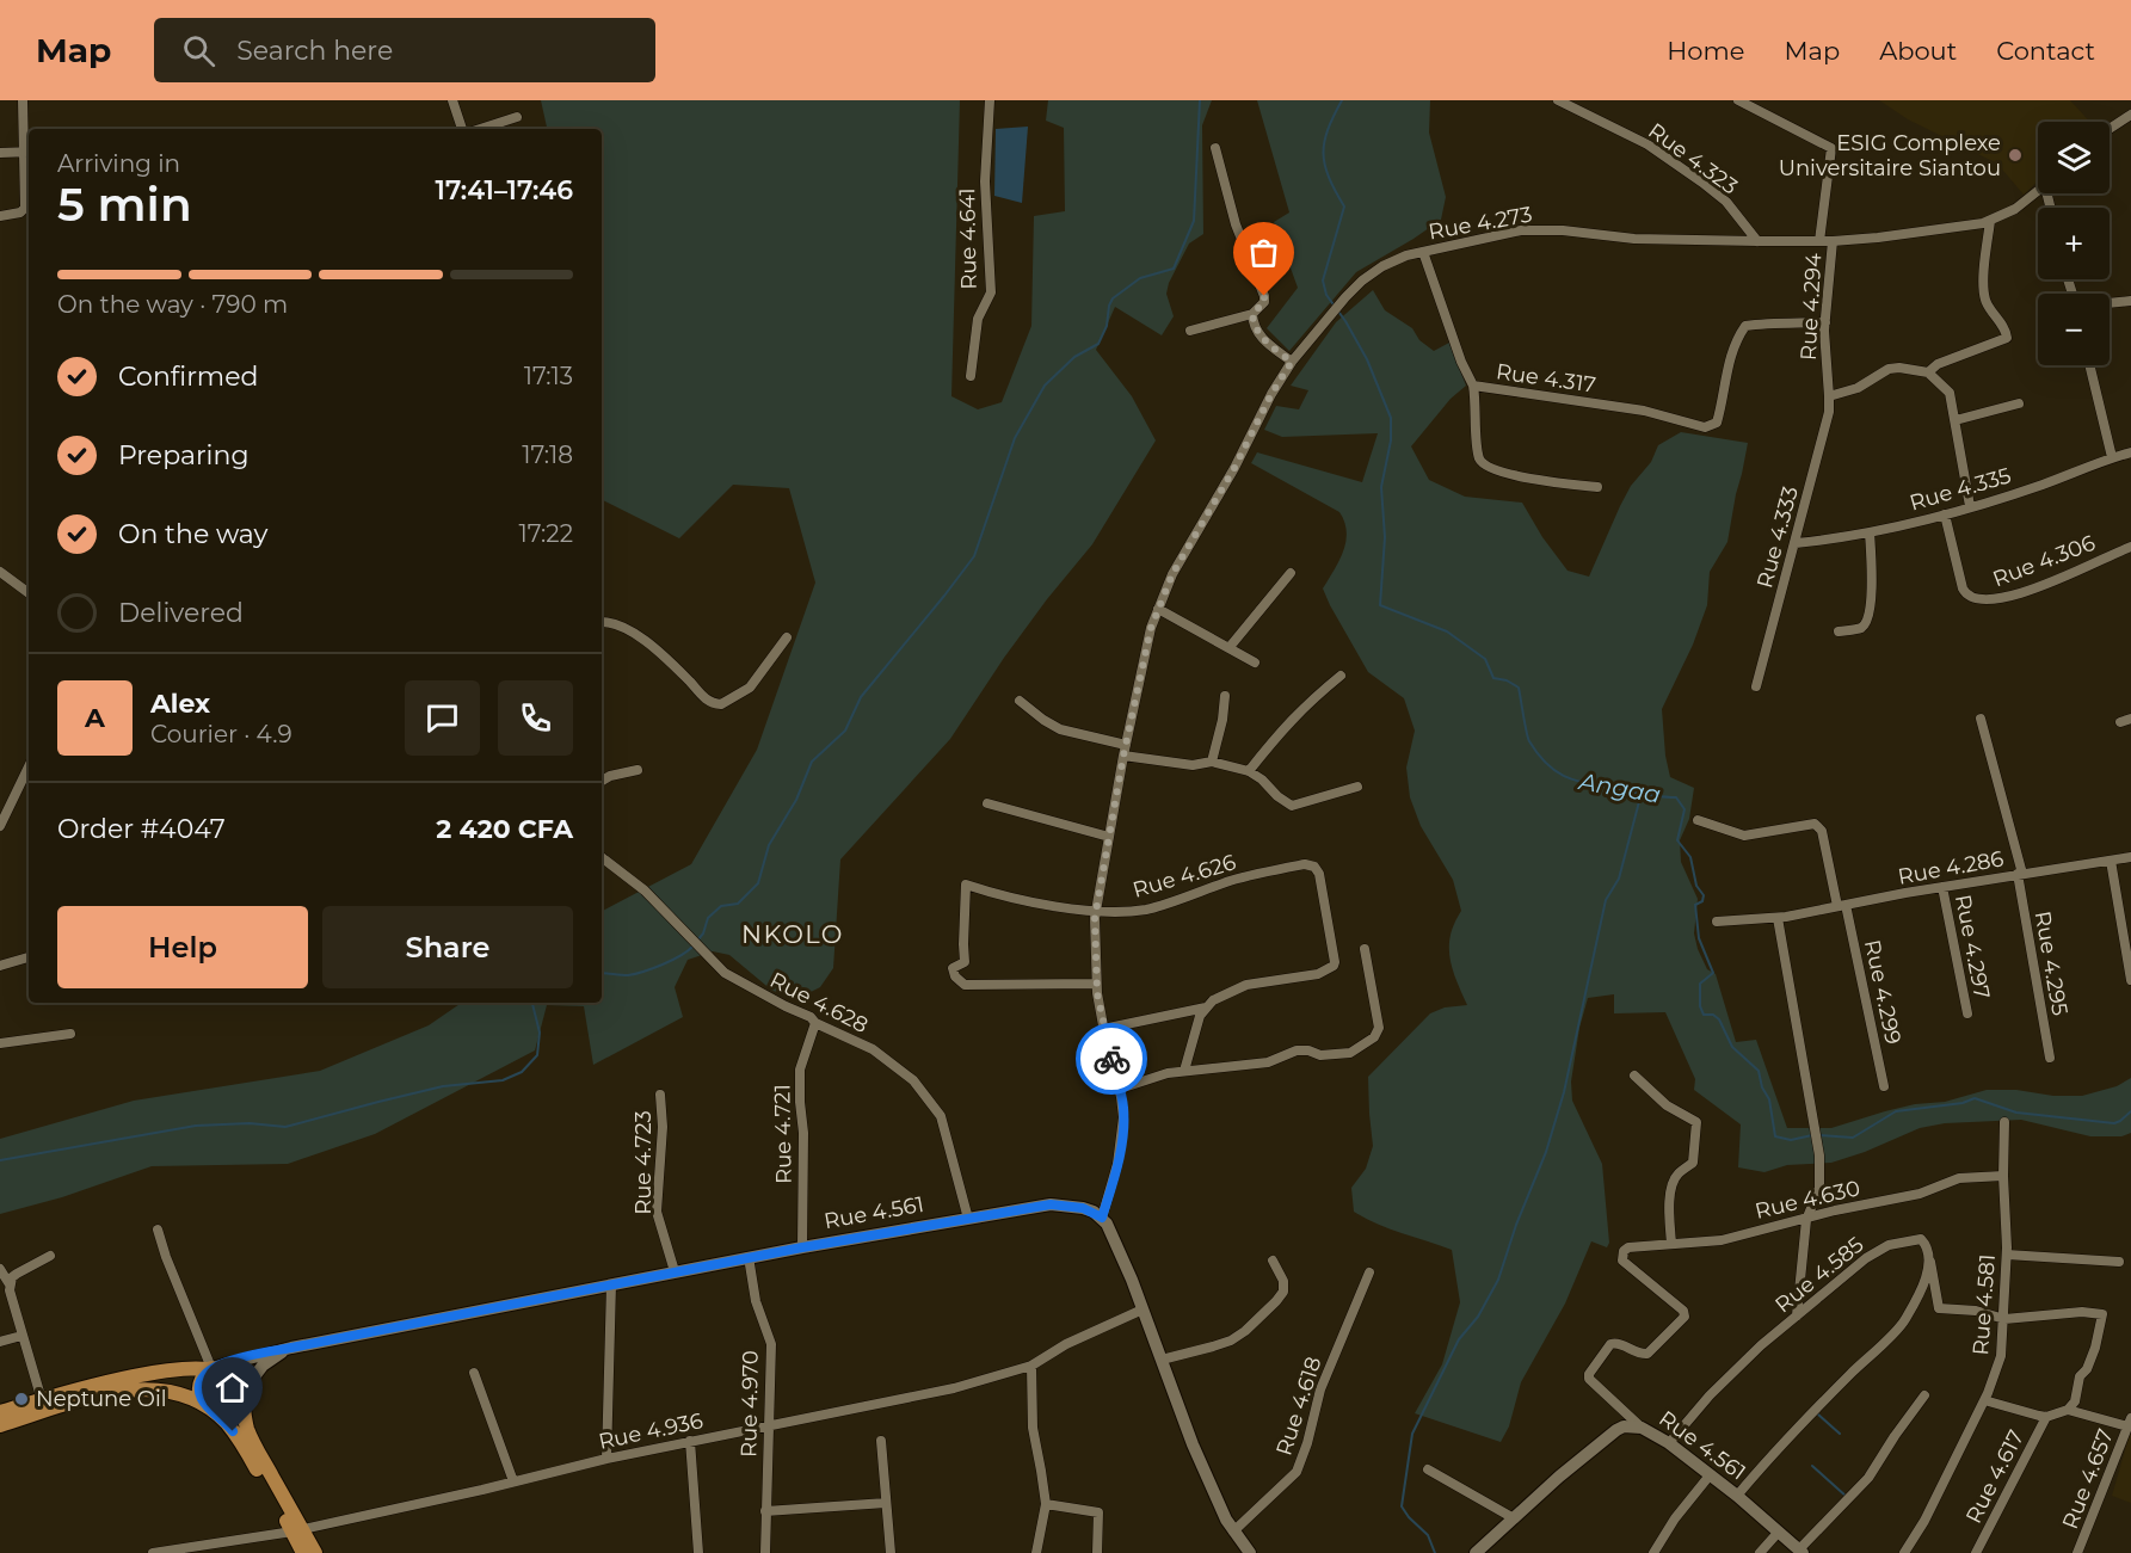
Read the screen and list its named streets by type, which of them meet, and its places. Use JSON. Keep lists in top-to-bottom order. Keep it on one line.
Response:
{"streets":{"main road":["Rue 4.561"],"street":["Rue 4.323","Rue 4.273","Rue 4.641","Rue 4.294","Rue 4.317","Rue 4.335","Rue 4.333","Rue 4.306","Rue 4.286","Rue 4.626","Rue 4.297","Rue 4.295","Rue 4.299","Rue 4.628","Rue 4.721","Rue 4.723","Rue 4.630","Rue 4.585","Rue 4.581","Rue 4.970","Rue 4.618","Rue 4.936","Rue 4.617","Rue 4.657"]},"crossings":[["Rue 4.323","Rue 4.273"],["Rue 4.273","Rue 4.294"],["Rue 4.273","Rue 4.317"],["Rue 4.273","Rue 4.626"],["Rue 4.273","Rue 4.561"],["Rue 4.294","Rue 4.317"],["Rue 4.294","Rue 4.333"],["Rue 4.335","Rue 4.333"],["Rue 4.335","Rue 4.306"],["Rue 4.286","Rue 4.297"],["Rue 4.286","Rue 4.295"],["Rue 4.286","Rue 4.299"],["Rue 4.628","Rue 4.721"],["Rue 4.628","Rue 4.561"],["Rue 4.721","Rue 4.561"],["Rue 4.723","Rue 4.561"],["Rue 4.630","Rue 4.561"],["Rue 4.630","Rue 4.581"],["Rue 4.561","Rue 4.585"],["Rue 4.561","Rue 4.970"],["Rue 4.970","Rue 4.936"]],"districts":["NKOLO"],"water":["Angaa"],"places":["ESIG Complexe Universitaire Siantou","Neptune Oil"],"page":{"header":"Map","search":"Search here","nav":["Home","Map","About","Contact"],"map_buttons":["+","−"],"heading":["5 min","Arriving in","17:41–17:46"],"panel":["Alex","Courier · 4.9","Order #4047","2 420 CFA"],"bar":"On the way · 790 m","list":[["Confirmed","17:13"],["Preparing","17:18"],["On the way","17:22"],"Delivered"],"round":"A","buttons":["Help","Share"]}}
